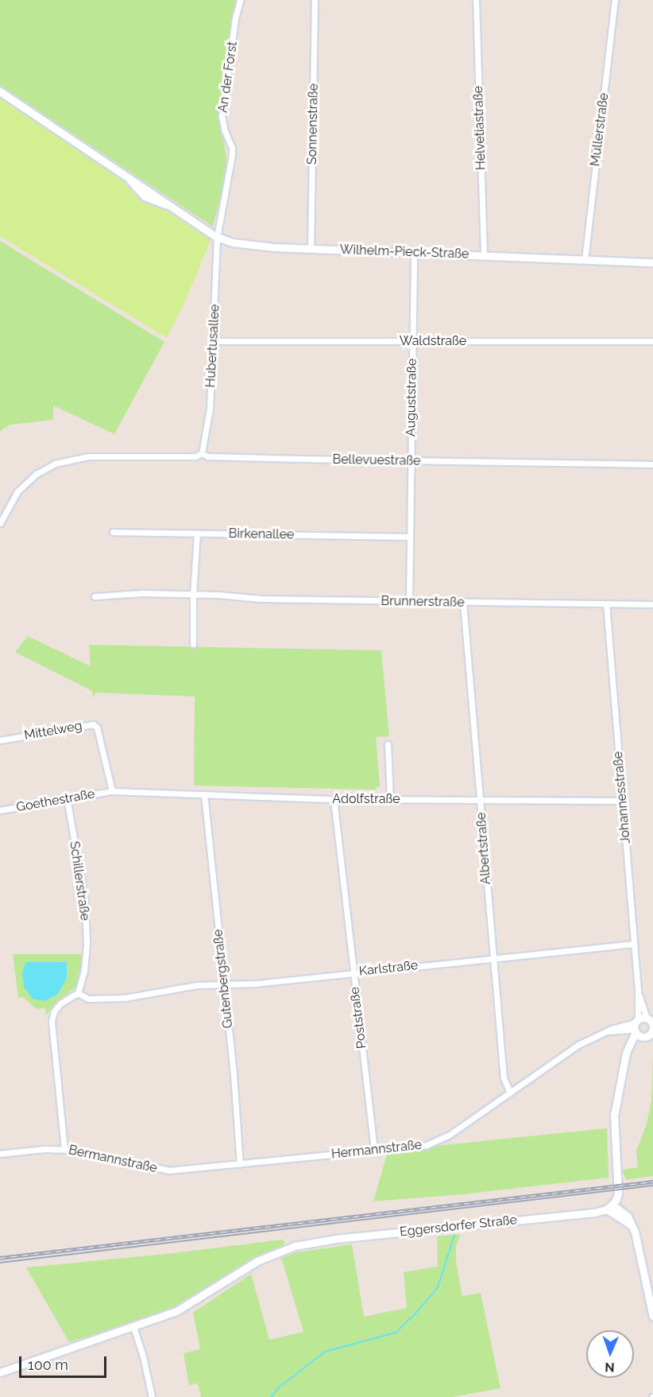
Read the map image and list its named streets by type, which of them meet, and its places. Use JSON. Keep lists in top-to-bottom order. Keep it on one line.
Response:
{"streets":{"street":["An der Forst","Sonnenstraße","Helvetiastraße","Müllerstraße","Wilhelm-Pieck-Straße","Waldstraße","Hubertusallee","Auguststraße","Bellevuestraße","Birkenallee","Brunnerstraße","Mittelweg","Johannesstraße","Adolfstraße","Goethestraße","Albertstraße","Schillerstraße","Karlstraße","Gutenbergstraße","Poststraße","Hermannstraße","Bermannstraße","Eggersdorfer Straße"]},"crossings":[["An der Forst","Wilhelm-Pieck-Straße"],["An der Forst","Hubertusallee"],["Sonnenstraße","Wilhelm-Pieck-Straße"],["Helvetiastraße","Wilhelm-Pieck-Straße"],["Müllerstraße","Wilhelm-Pieck-Straße"],["Wilhelm-Pieck-Straße","Hubertusallee"],["Wilhelm-Pieck-Straße","Auguststraße"],["Waldstraße","Hubertusallee"],["Waldstraße","Auguststraße"],["Hubertusallee","Bellevuestraße"],["Auguststraße","Bellevuestraße"],["Auguststraße","Birkenallee"],["Auguststraße","Brunnerstraße"],["Brunnerstraße","Johannesstraße"],["Brunnerstraße","Albertstraße"],["Mittelweg","Adolfstraße"],["Mittelweg","Goethestraße"],["Johannesstraße","Adolfstraße"],["Johannesstraße","Karlstraße"],["Johannesstraße","Hermannstraße"],["Adolfstraße","Goethestraße"],["Adolfstraße","Albertstraße"],["Adolfstraße","Gutenbergstraße"],["Adolfstraße","Poststraße"],["Goethestraße","Schillerstraße"],["Albertstraße","Karlstraße"],["Albertstraße","Hermannstraße"],["Schillerstraße","Karlstraße"],["Karlstraße","Gutenbergstraße"],["Karlstraße","Poststraße"],["Gutenbergstraße","Hermannstraße"],["Poststraße","Hermannstraße"],["Hermannstraße","Bermannstraße"]],"scale_bar":"100 m","north":"bottom"}
